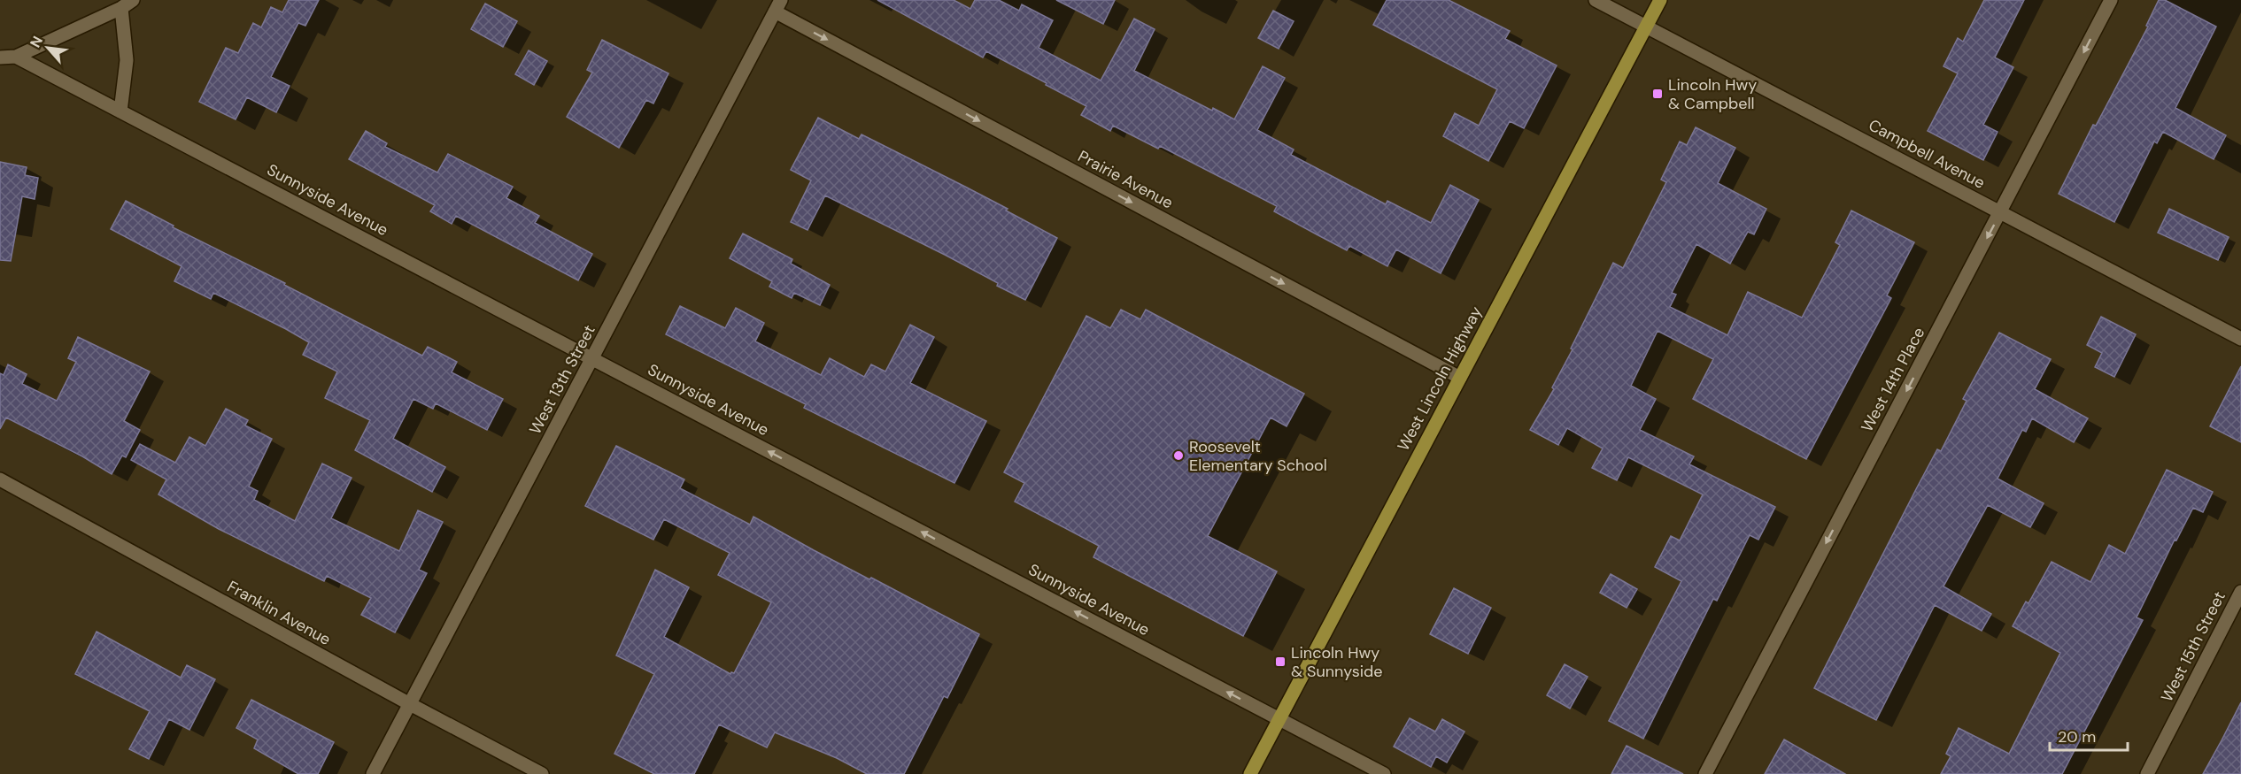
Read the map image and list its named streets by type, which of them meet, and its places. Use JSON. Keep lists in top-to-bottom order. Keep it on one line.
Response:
{"streets":{"main road":["West Lincoln Highway"],"street":["Campbell Avenue","Prairie Avenue","Sunnyside Avenue","West 13th Street","West 14th Place","Franklin Avenue","West 15th Street"]},"crossings":[["Campbell Avenue","West Lincoln Highway"],["Campbell Avenue","West 14th Place"],["Prairie Avenue","West Lincoln Highway"],["Prairie Avenue","West 13th Street"],["Sunnyside Avenue","West Lincoln Highway"],["Sunnyside Avenue","West 13th Street"],["West 13th Street","Franklin Avenue"]],"one_way":["Prairie Avenue","Sunnyside Avenue","West 14th Place"],"places":{"transit":["Lincoln Hwy & Campbell","Lincoln Hwy & Sunnyside"],"other":["Roosevelt Elementary School"]},"scale_bar":"20 m","north":"top left"}
